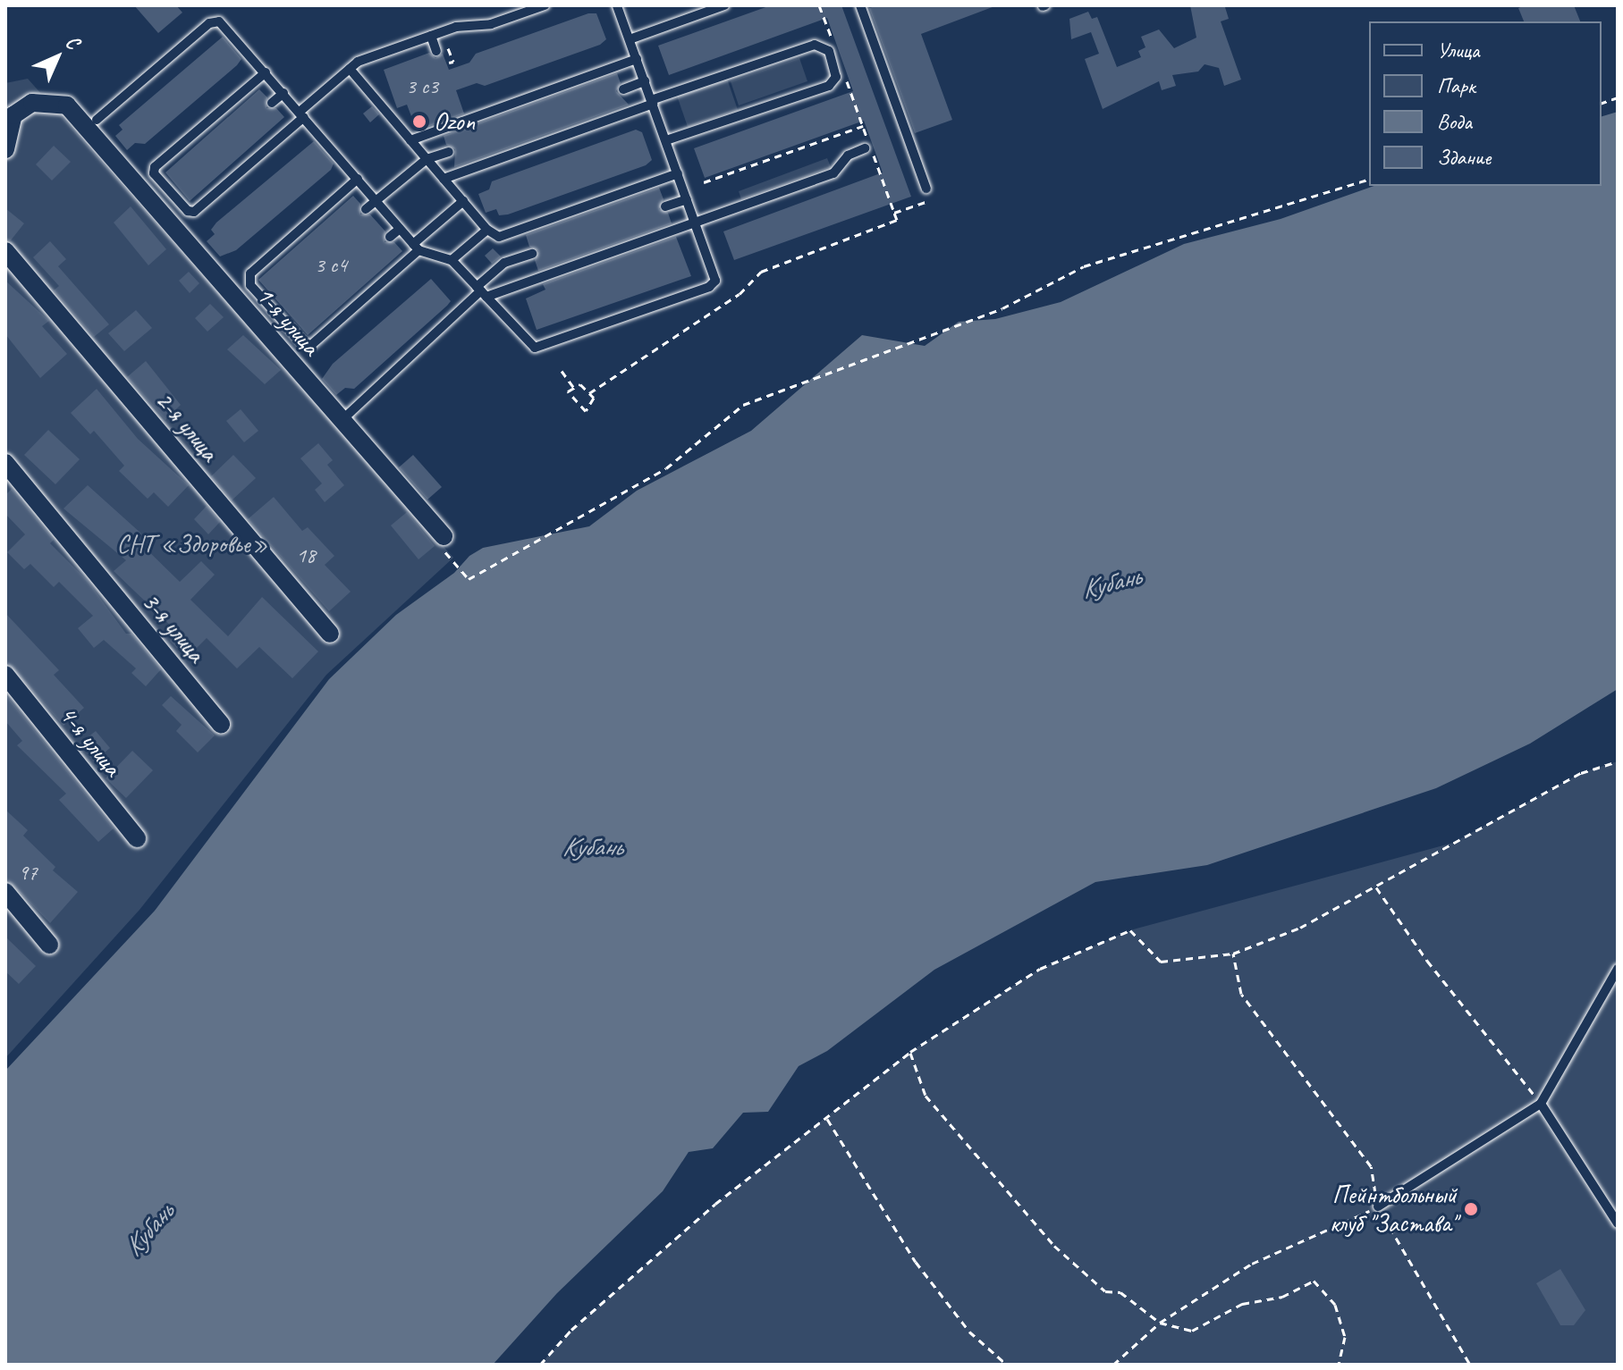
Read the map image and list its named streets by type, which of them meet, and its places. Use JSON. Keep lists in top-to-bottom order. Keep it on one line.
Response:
{"streets":{"street":["1-я улица","2-я улица","3-я улица","4-я улица"]},"water":["Кубань"],"parks":["СНТ «Здоровье»"],"places":["Ozon","Пейнтбольный клуб \"Застава\""],"house_numbers":["3 c3","3 c4","18","97"],"legend":["Улица","Парк","Вода","Здание"],"north":"top right"}
